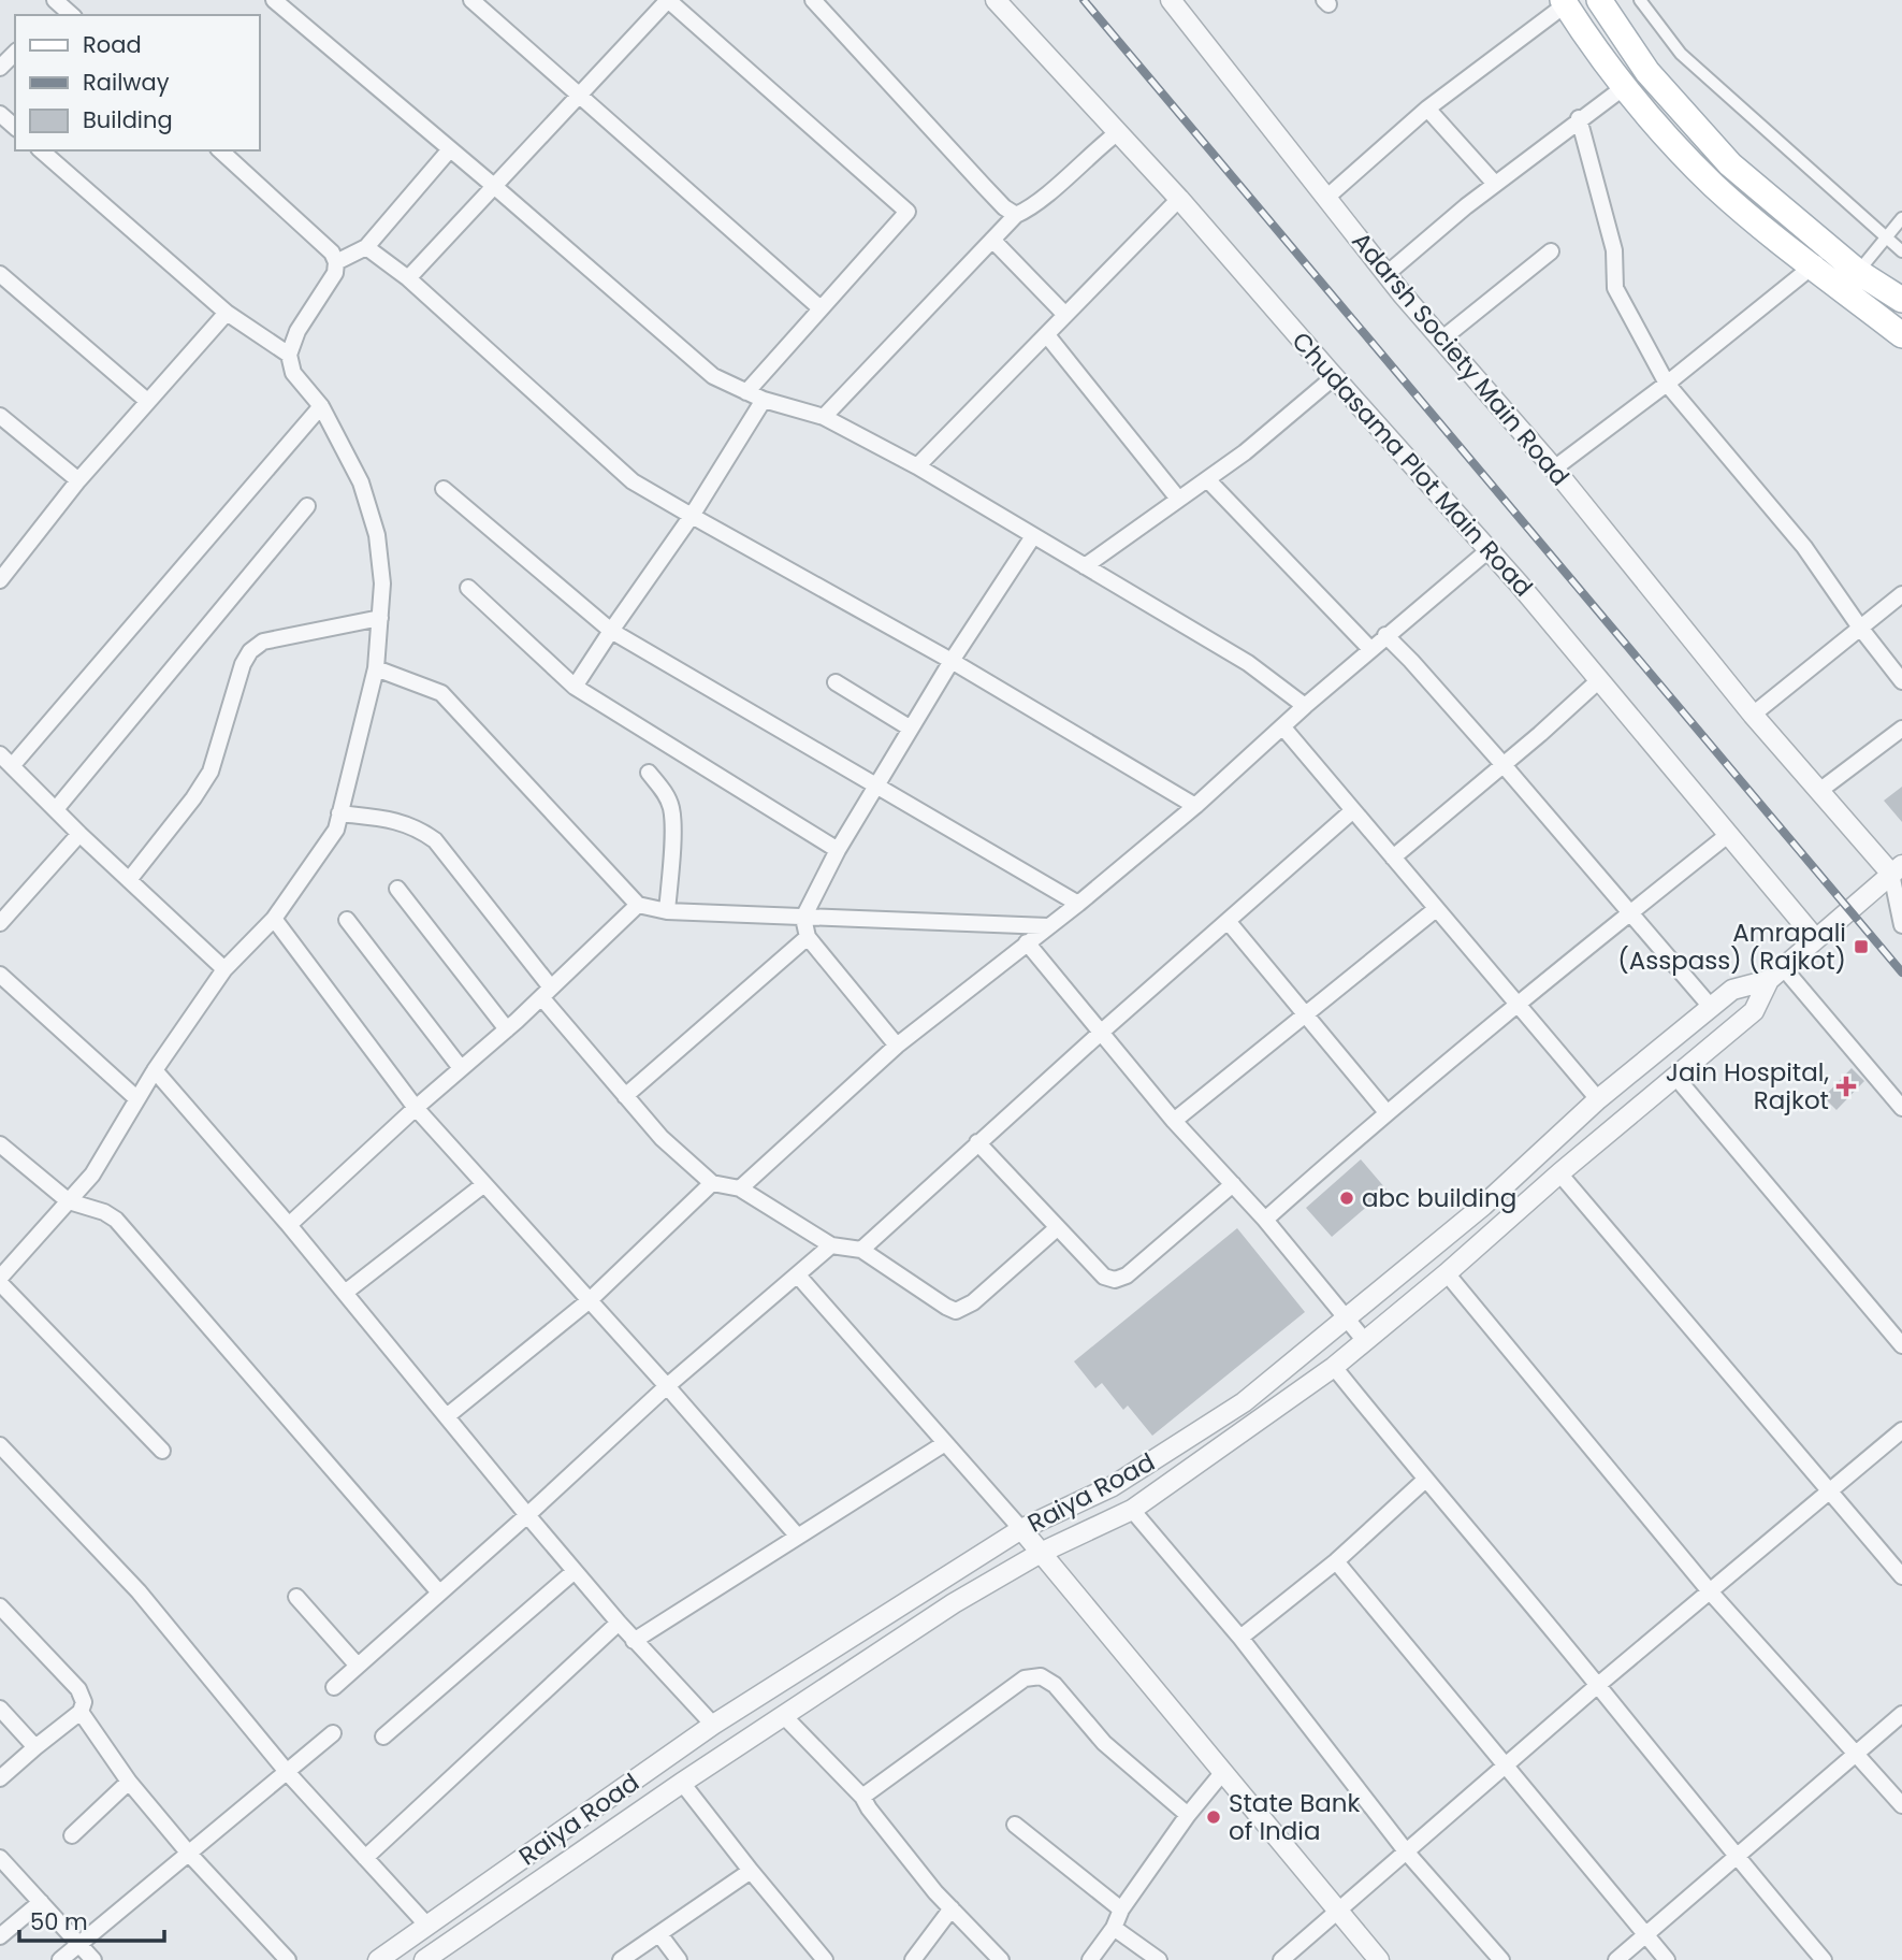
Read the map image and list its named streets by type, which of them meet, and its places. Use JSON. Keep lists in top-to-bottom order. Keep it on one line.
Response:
{"streets":{"street":["Adarsh Society Main Road","Chudasama Plot Main Road","Raiya Road"]},"crossings":[["Adarsh Society Main Road","Raiya Road"],["Chudasama Plot Main Road","Raiya Road"]],"places":{"transit":["Amrapali (Asspass) (Rajkot)"],"health":["Jain Hospital, Rajkot"],"other":["abc building","State Bank of India"]},"legend":["Road","Railway","Building"],"scale_bar":"50 m"}
